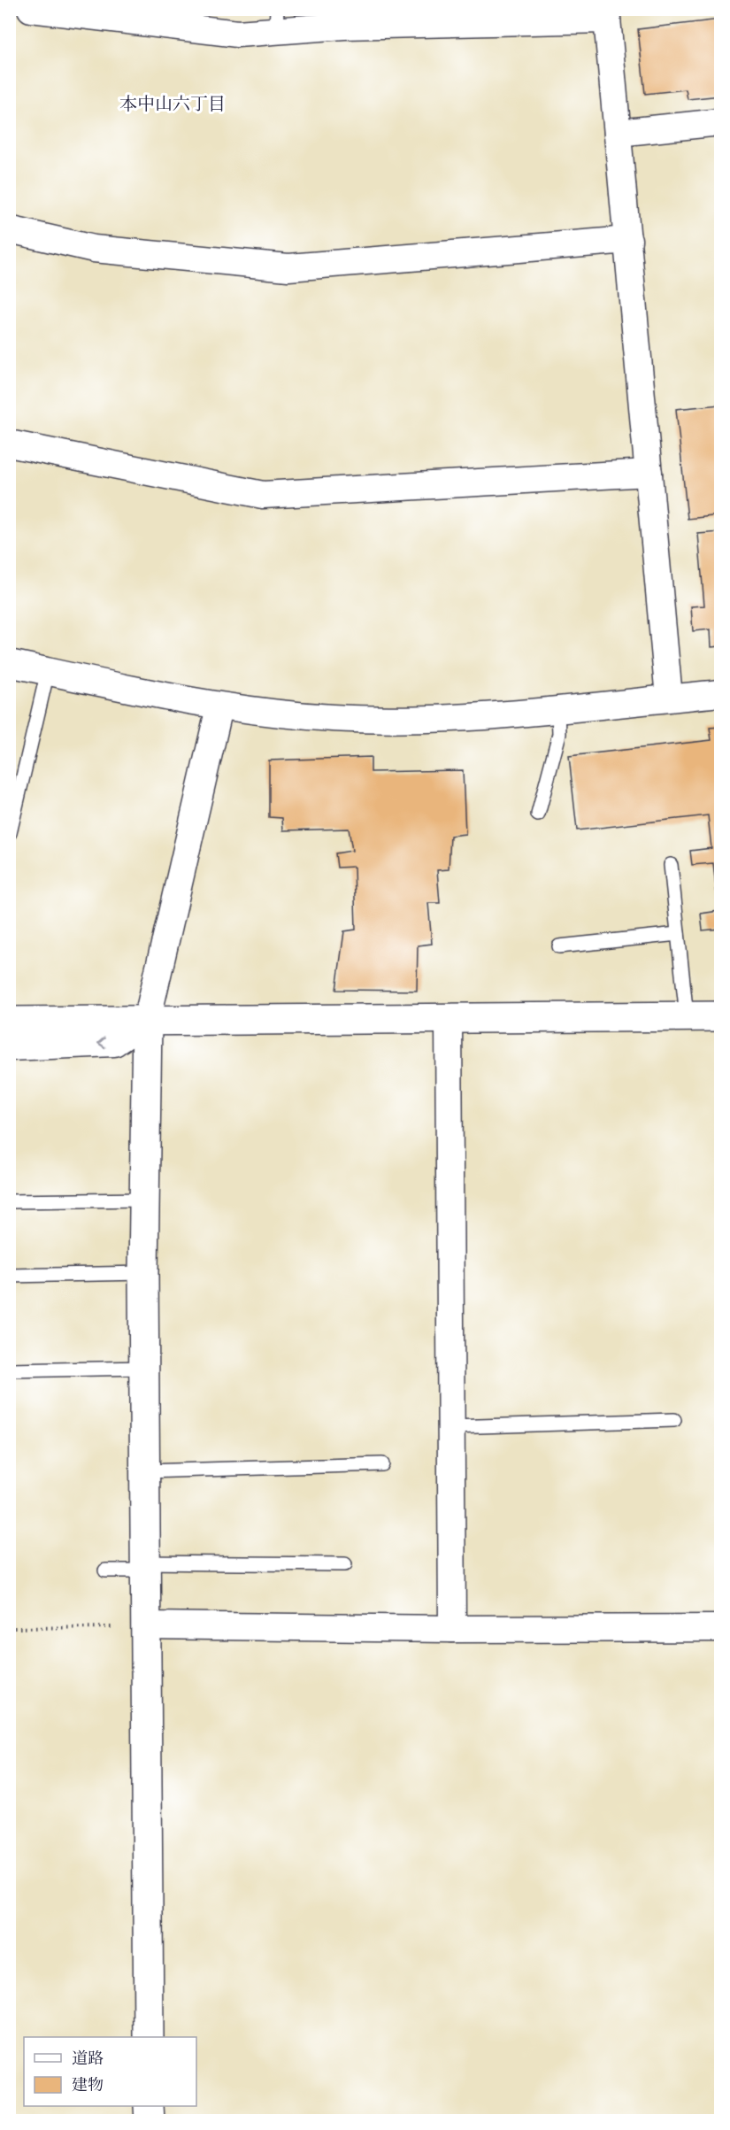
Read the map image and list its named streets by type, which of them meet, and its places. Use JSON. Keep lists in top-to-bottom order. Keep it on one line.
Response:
{"districts":["本中山六丁目"],"legend":["道路","建物"]}
